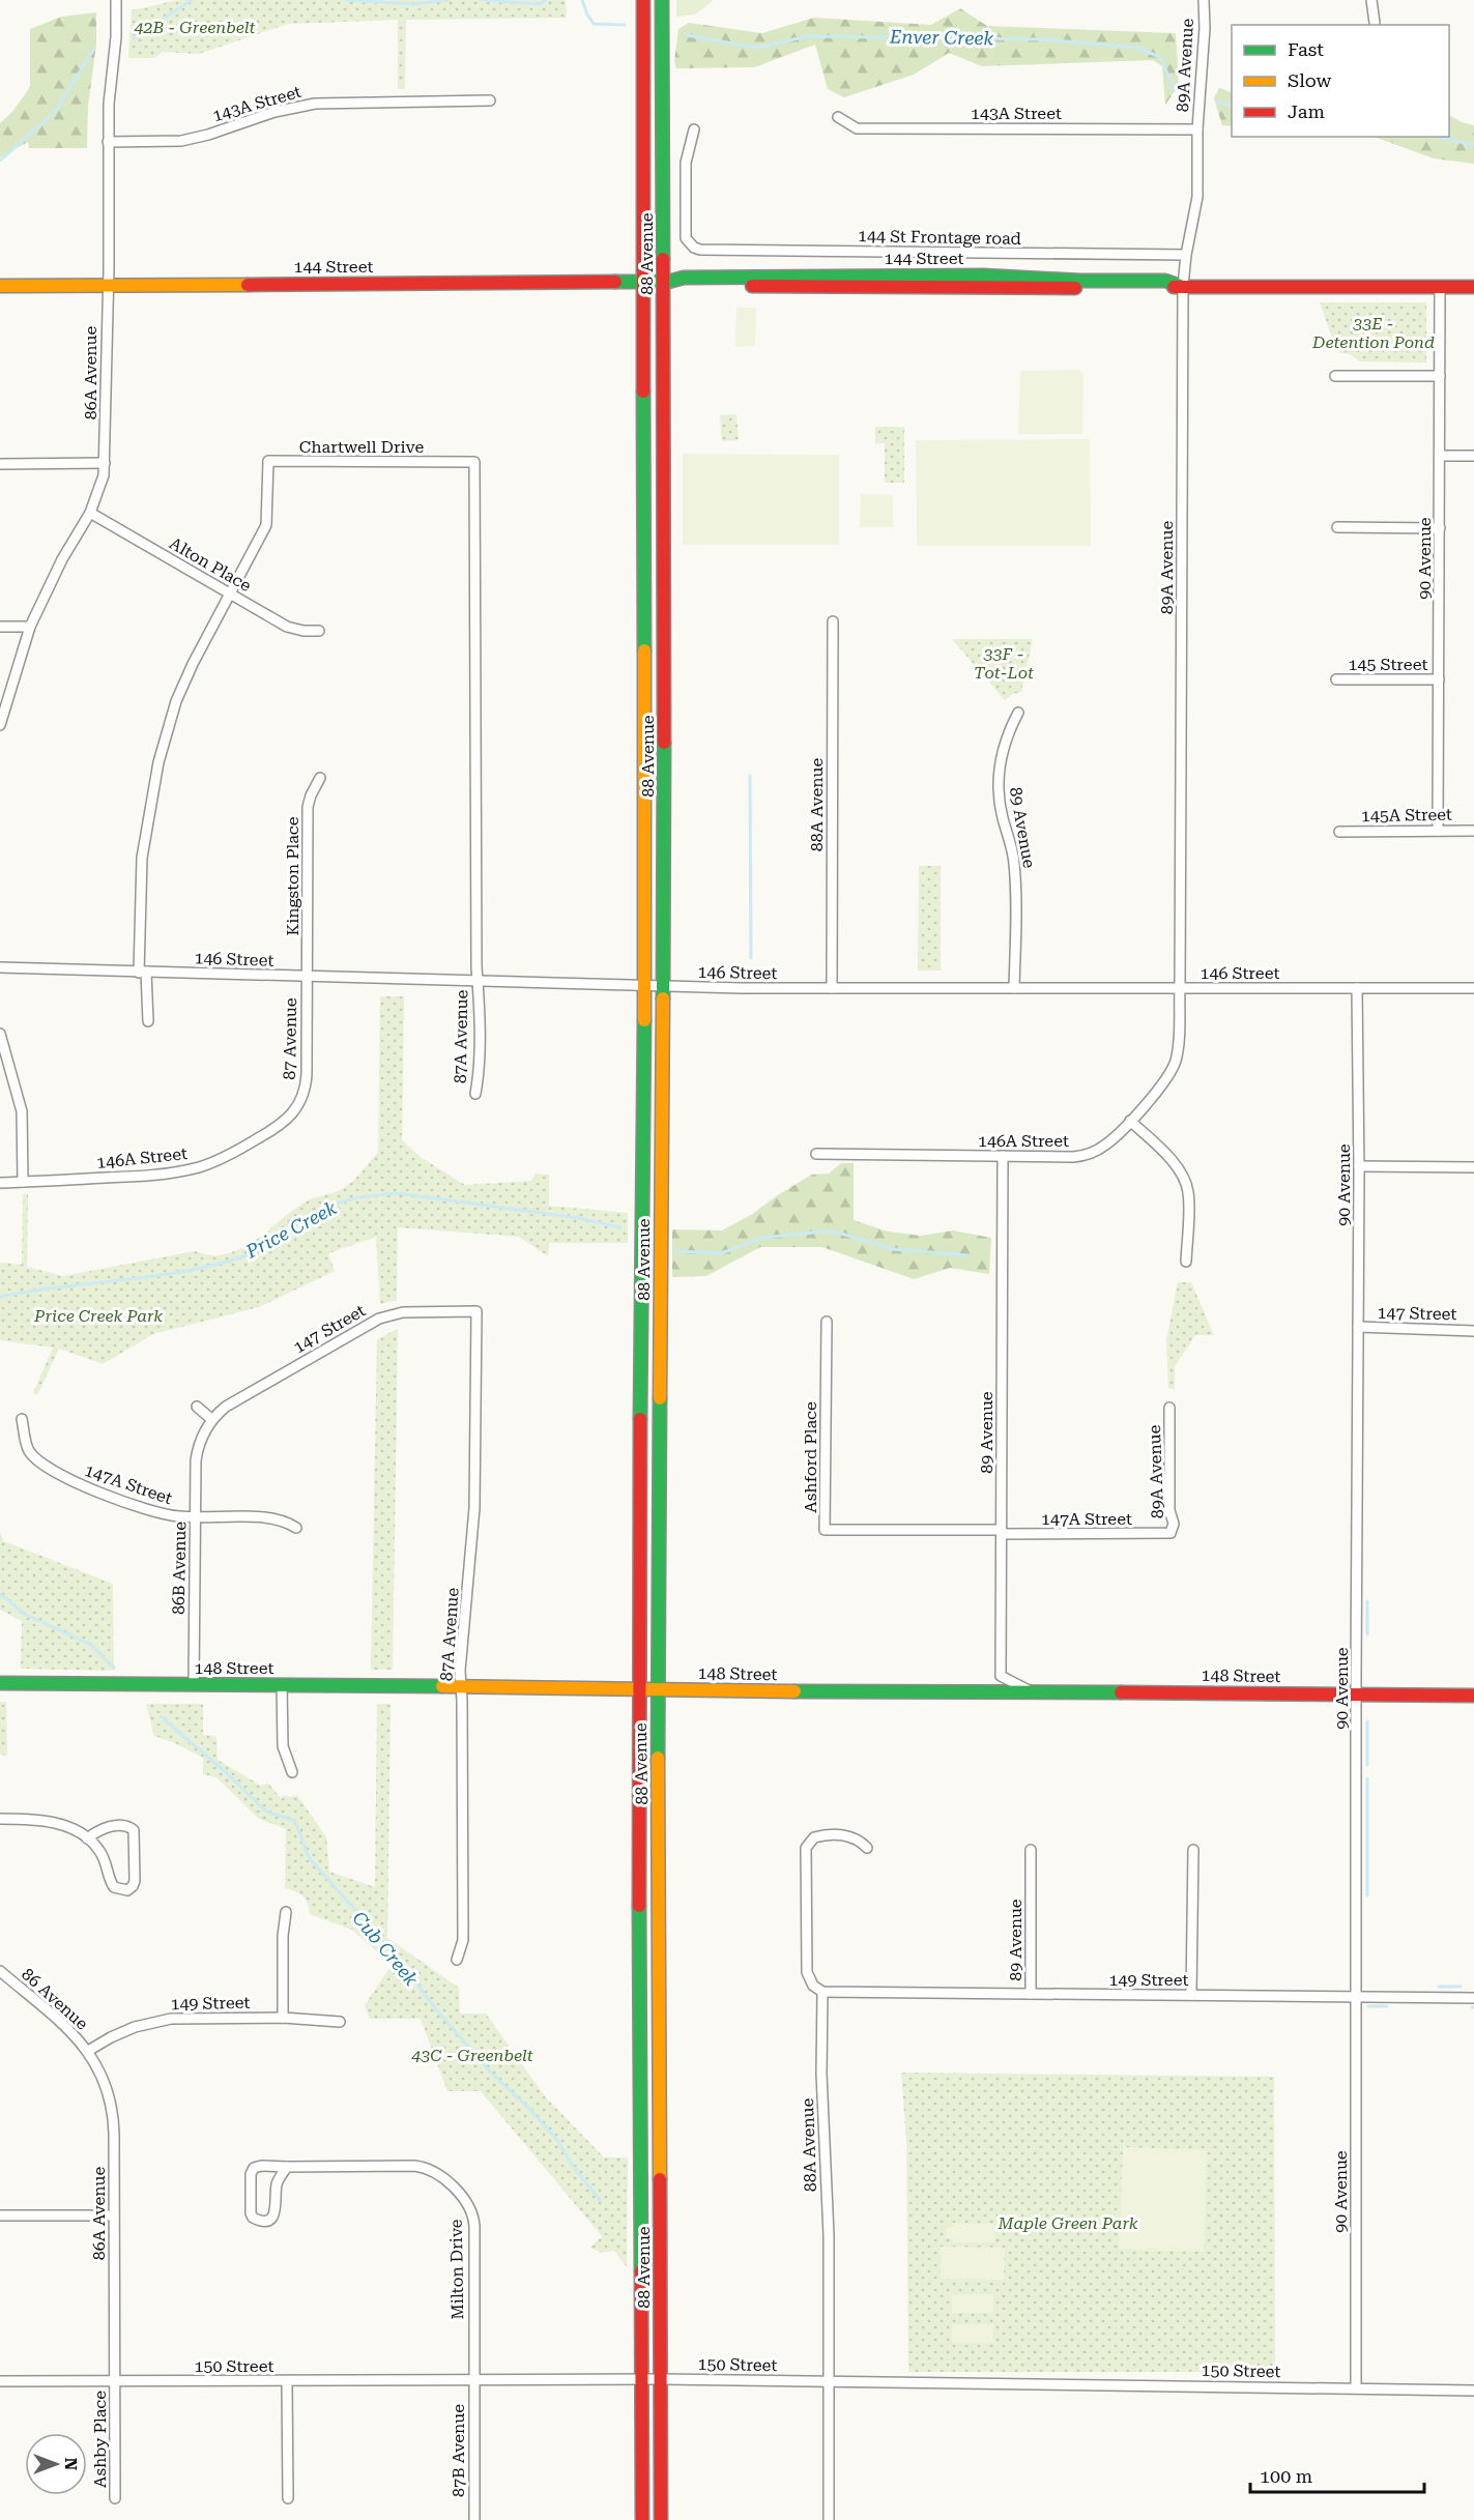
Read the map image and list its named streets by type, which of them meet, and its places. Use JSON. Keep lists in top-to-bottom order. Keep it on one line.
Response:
{"streets":{"main road":["88 Avenue","144 Street","148 Street"],"street":["89A Avenue","143A Street","144 St Frontage road","86A Avenue","Chartwell Drive","90 Avenue","Alton Place","145 Street","88A Avenue","145A Street","89 Avenue","Kingston Place","146 Street","87A Avenue","87 Avenue","146A Street","147 Street","Ashford Place","147A Street","86B Avenue","149 Street","86 Avenue","Milton Drive","150 Street","Ashby Place","87B Avenue"]},"crossings":[["89A Avenue","143A Street"],["89A Avenue","144 St Frontage road"],["89A Avenue","144 Street"],["89A Avenue","146 Street"],["89A Avenue","146A Street"],["89A Avenue","147A Street"],["143A Street","86A Avenue"],["88 Avenue","144 Street"],["88 Avenue","146 Street"],["88 Avenue","148 Street"],["88 Avenue","150 Street"],["144 Street","86A Avenue"],["144 Street","90 Avenue"],["86A Avenue","Alton Place"],["86A Avenue","149 Street"],["86A Avenue","86 Avenue"],["86A Avenue","150 Street"],["86A Avenue","Ashby Place"],["Chartwell Drive","Alton Place"],["Chartwell Drive","146 Street"],["Chartwell Drive","87A Avenue"],["90 Avenue","145 Street"],["90 Avenue","145A Street"],["90 Avenue","146 Street"],["90 Avenue","147 Street"],["90 Avenue","148 Street"],["90 Avenue","149 Street"],["90 Avenue","150 Street"],["88A Avenue","146 Street"],["88A Avenue","149 Street"],["88A Avenue","150 Street"],["89 Avenue","146 Street"],["89 Avenue","146A Street"],["89 Avenue","Ashford Place"],["89 Avenue","147A Street"],["89 Avenue","148 Street"],["89 Avenue","149 Street"],["Kingston Place","146 Street"],["Kingston Place","87 Avenue"],["146 Street","87A Avenue"],["146 Street","87 Avenue"],["87A Avenue","147 Street"],["87A Avenue","148 Street"],["87 Avenue","146A Street"],["147 Street","86B Avenue"],["Ashford Place","147A Street"],["147A Street","86B Avenue"],["86B Avenue","148 Street"],["149 Street","86 Avenue"],["Milton Drive","150 Street"],["Milton Drive","87B Avenue"],["150 Street","Ashby Place"],["150 Street","87B Avenue"]],"water":["Enver Creek","Price Creek","Cub Creek"],"parks":["42B - Greenbelt","33E - Detention Pond","33F - Tot-Lot","Price Creek Park","43C - Greenbelt","Maple Green Park"],"legend":["Fast","Slow","Jam"],"scale_bar":"100 m","north":"right"}
